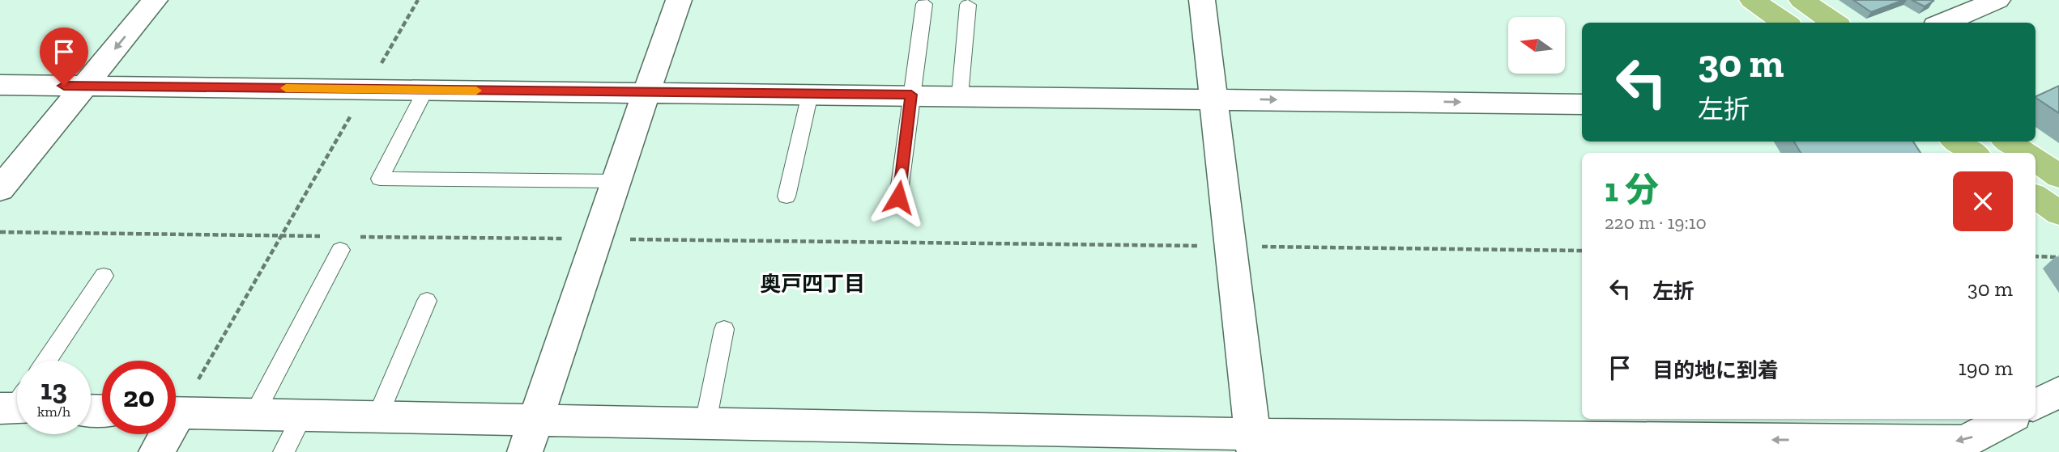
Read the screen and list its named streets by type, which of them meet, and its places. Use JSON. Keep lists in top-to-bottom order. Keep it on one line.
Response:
{"districts":["奥戸四丁目"],"north":"left","page":{"turn":["30 m","左折"],"heading":["1 分","220 m · 19:10"],"list":[{"name":"左折","value":"30 m"},{"name":"目的地に到着","value":"190 m"}],"speed":"13 km/h","limit":"20"}}
